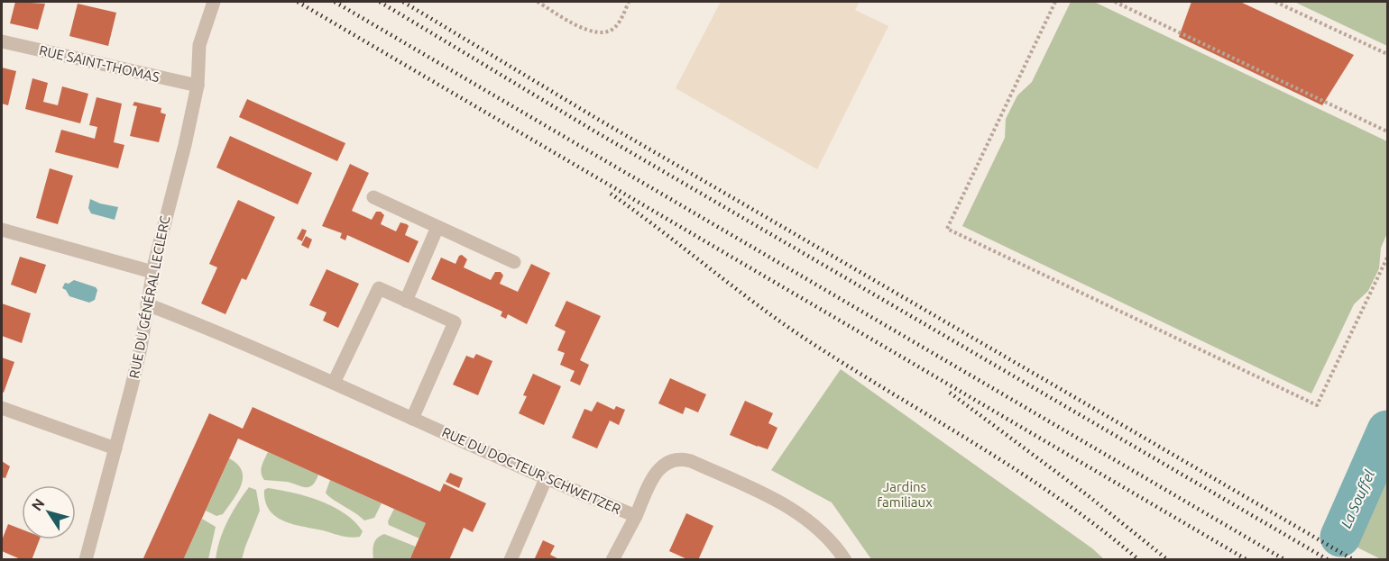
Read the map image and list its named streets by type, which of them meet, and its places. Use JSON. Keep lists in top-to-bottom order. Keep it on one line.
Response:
{"streets":{"street":["RUE SAINT-THOMAS","RUE DU GÉNÉRAL LECLERC","RUE DU DOCTEUR SCHWEITZER"]},"crossings":[["RUE SAINT-THOMAS","RUE DU GÉNÉRAL LECLERC"],["RUE DU GÉNÉRAL LECLERC","RUE DU DOCTEUR SCHWEITZER"]],"water":["La Souffel"],"parks":["Jardins familiaux"],"north":"top left"}
